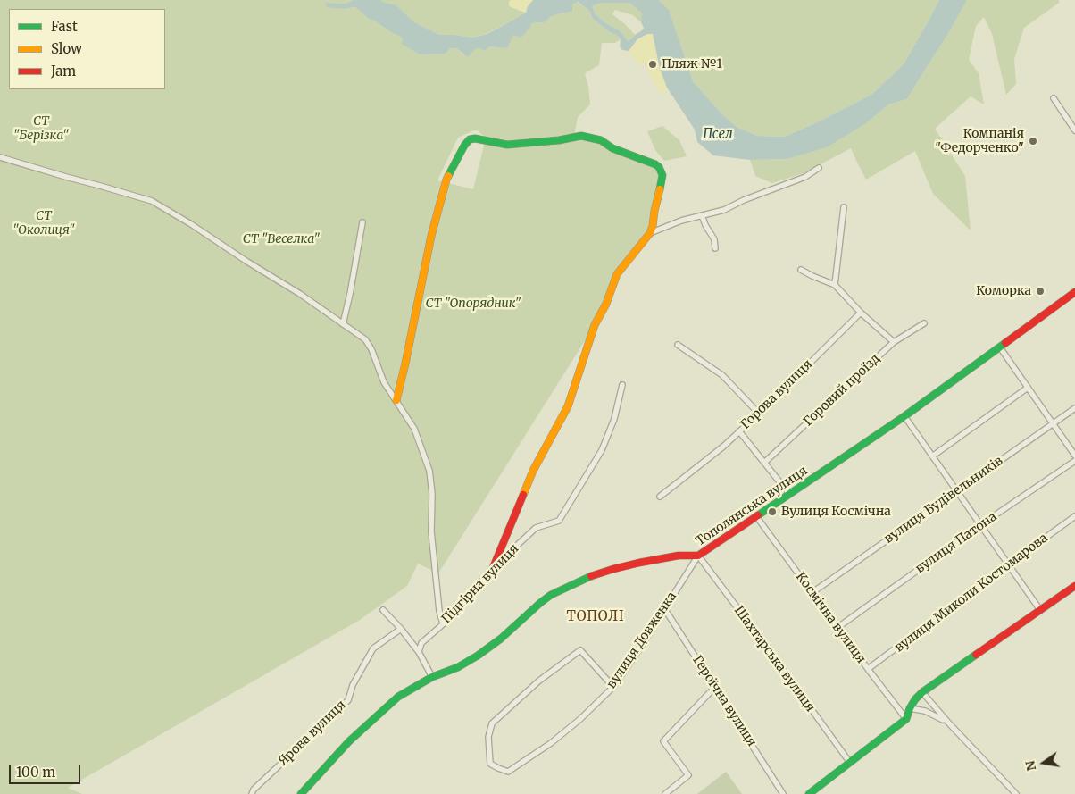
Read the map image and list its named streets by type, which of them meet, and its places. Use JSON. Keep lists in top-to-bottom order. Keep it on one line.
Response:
{"streets":{"street":["Горовий проїзд","Горова вулиця","вулиця Будівельників","Тополянська вулиця","вулиця Патона","Підгірна вулиця","вулиця Миколи Костомарова","Космічна вулиця","вулиця Довженка","Шахтарська вулиця","Героїчна вулиця","Ярова вулиця"]},"crossings":[["вулиця Будівельників","Космічна вулиця"],["Тополянська вулиця","Космічна вулиця"],["Тополянська вулиця","вулиця Довженка"],["Тополянська вулиця","Шахтарська вулиця"],["вулиця Патона","Космічна вулиця"],["вулиця Миколи Костомарова","Космічна вулиця"],["вулиця Довженка","Шахтарська вулиця"],["вулиця Довженка","Героїчна вулиця"]],"districts":["ТОПОЛІ"],"water":["Псел"],"parks":["СТ \"Берізка\"","СТ \"Околиця\"","СТ \"Веселка\"","СТ \"Опорядник\""],"places":["Пляж №1","Компанія \"Федорченко\"","Коморка","Вулиця Космічна"],"legend":["Fast","Slow","Jam"],"scale_bar":"100 m","north":"left"}
